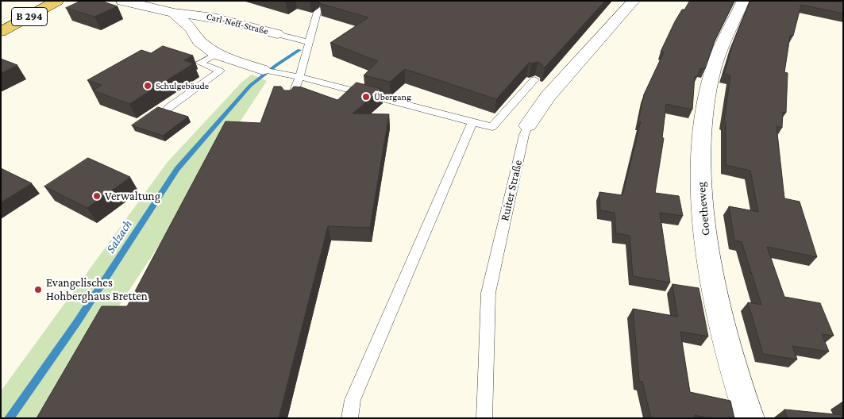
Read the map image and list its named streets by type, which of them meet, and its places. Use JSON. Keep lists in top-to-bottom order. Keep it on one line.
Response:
{"streets":{"main road":["B 294"],"street":["Carl-Neff-Straße","Ruiter Straße","Goetheweg"]},"water":["Salzach"],"places":["Schulgebäude","Übergang","Verwaltung","Evangelisches Hohberghaus Bretten"]}
